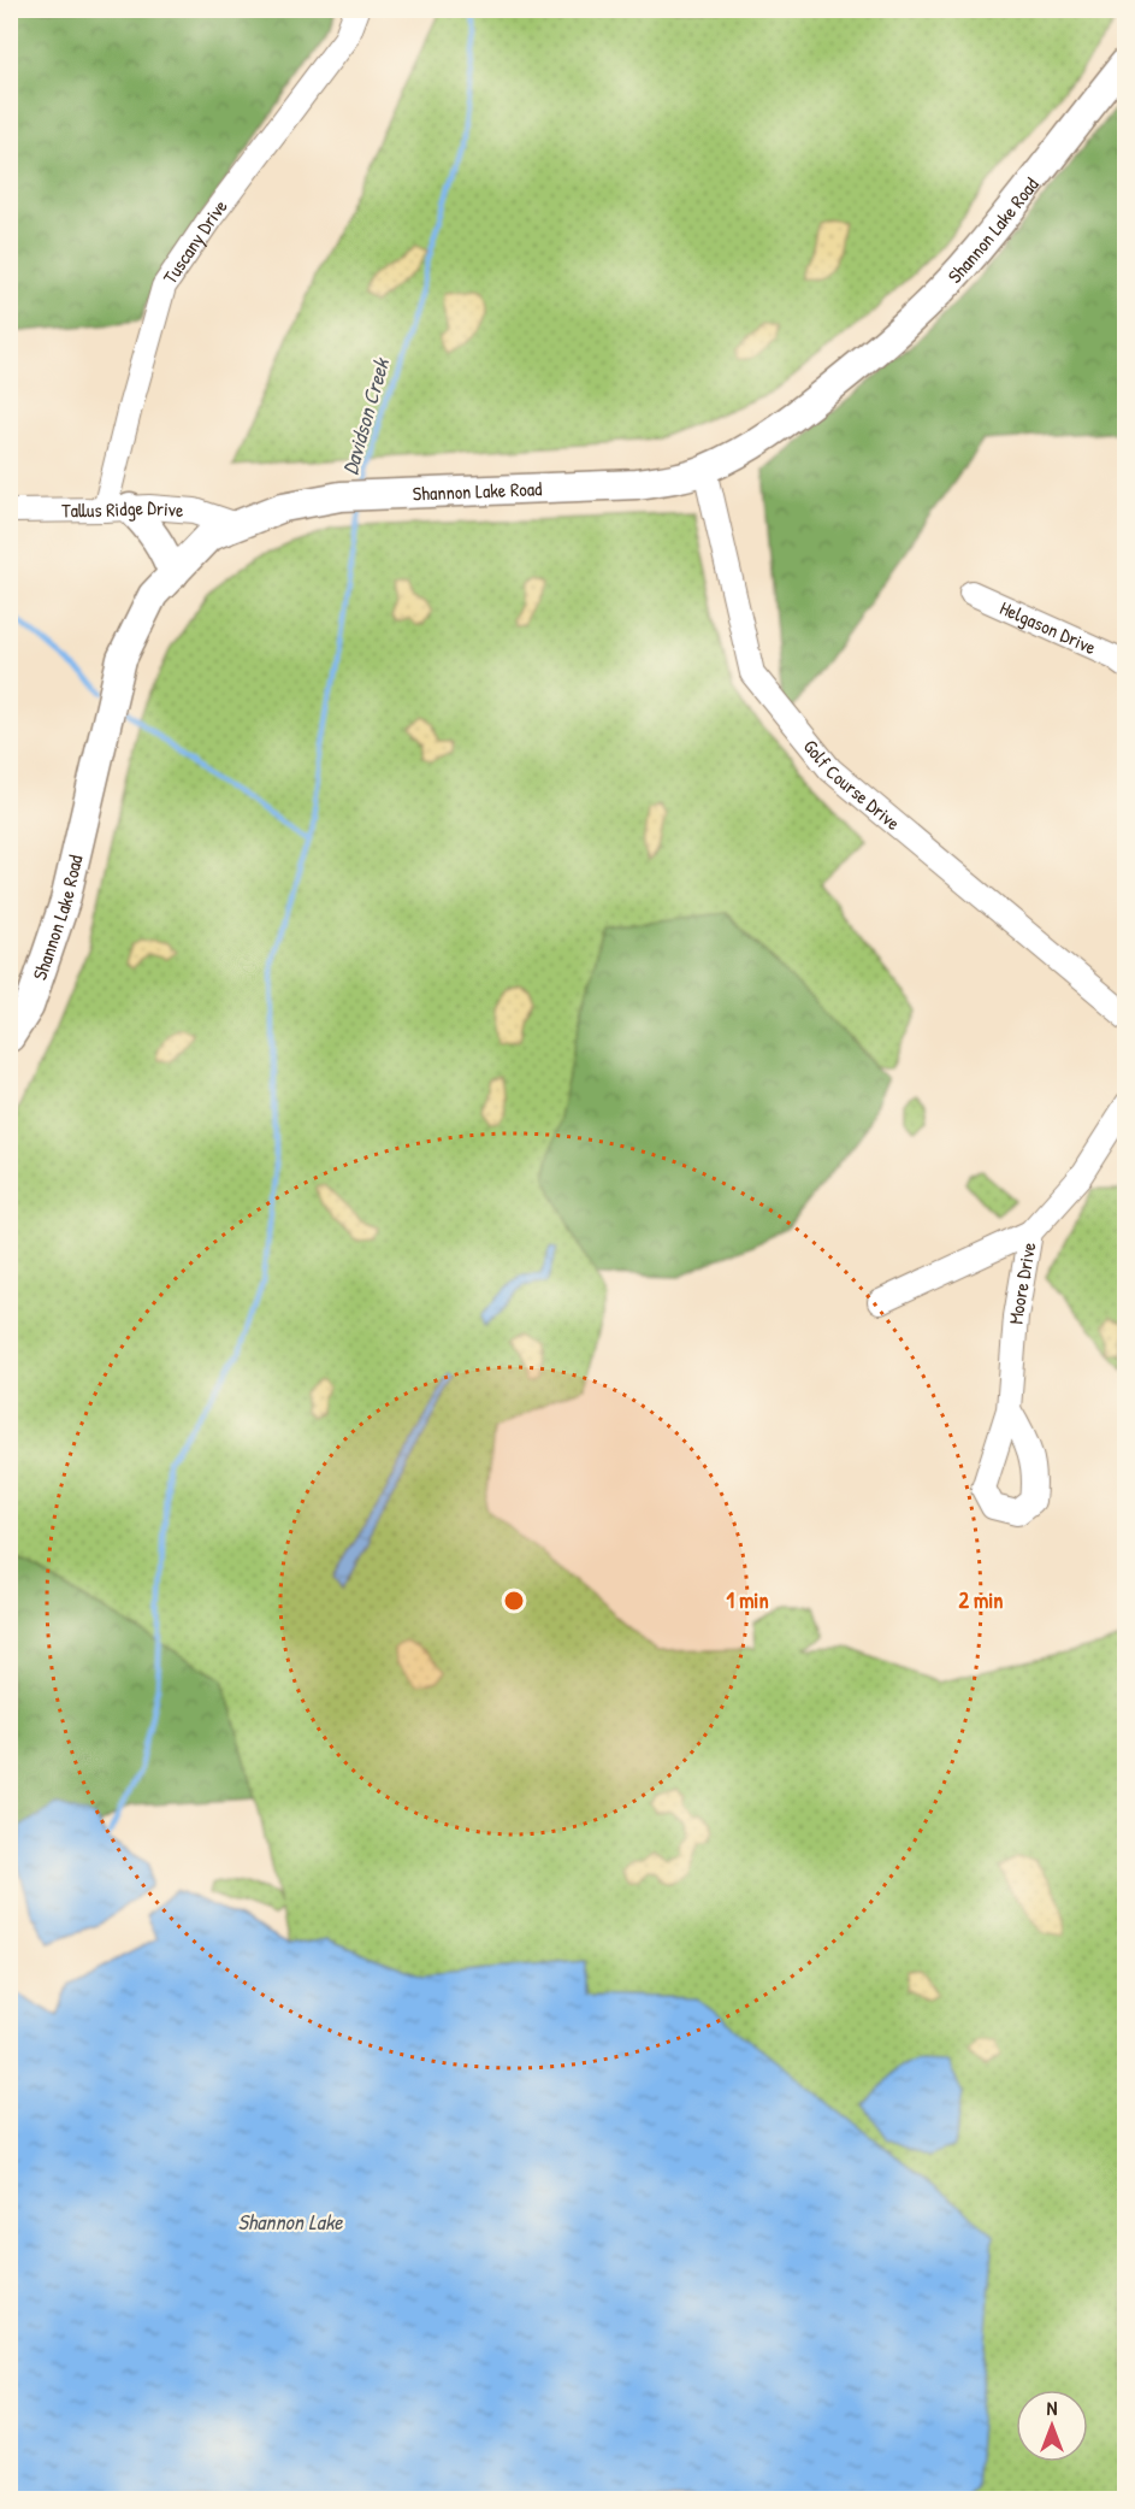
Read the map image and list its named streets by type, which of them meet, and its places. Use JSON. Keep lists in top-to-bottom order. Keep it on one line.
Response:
{"streets":{"main road":["Shannon Lake Road"],"street":["Tuscany Drive","Tallus Ridge Drive","Helgason Drive","Golf Course Drive","Moore Drive"]},"crossings":[["Shannon Lake Road","Tallus Ridge Drive"],["Shannon Lake Road","Golf Course Drive"],["Tuscany Drive","Tallus Ridge Drive"]],"water":["Davidson Creek","Shannon Lake"],"north":"top","rings":["1 min","2 min"]}
